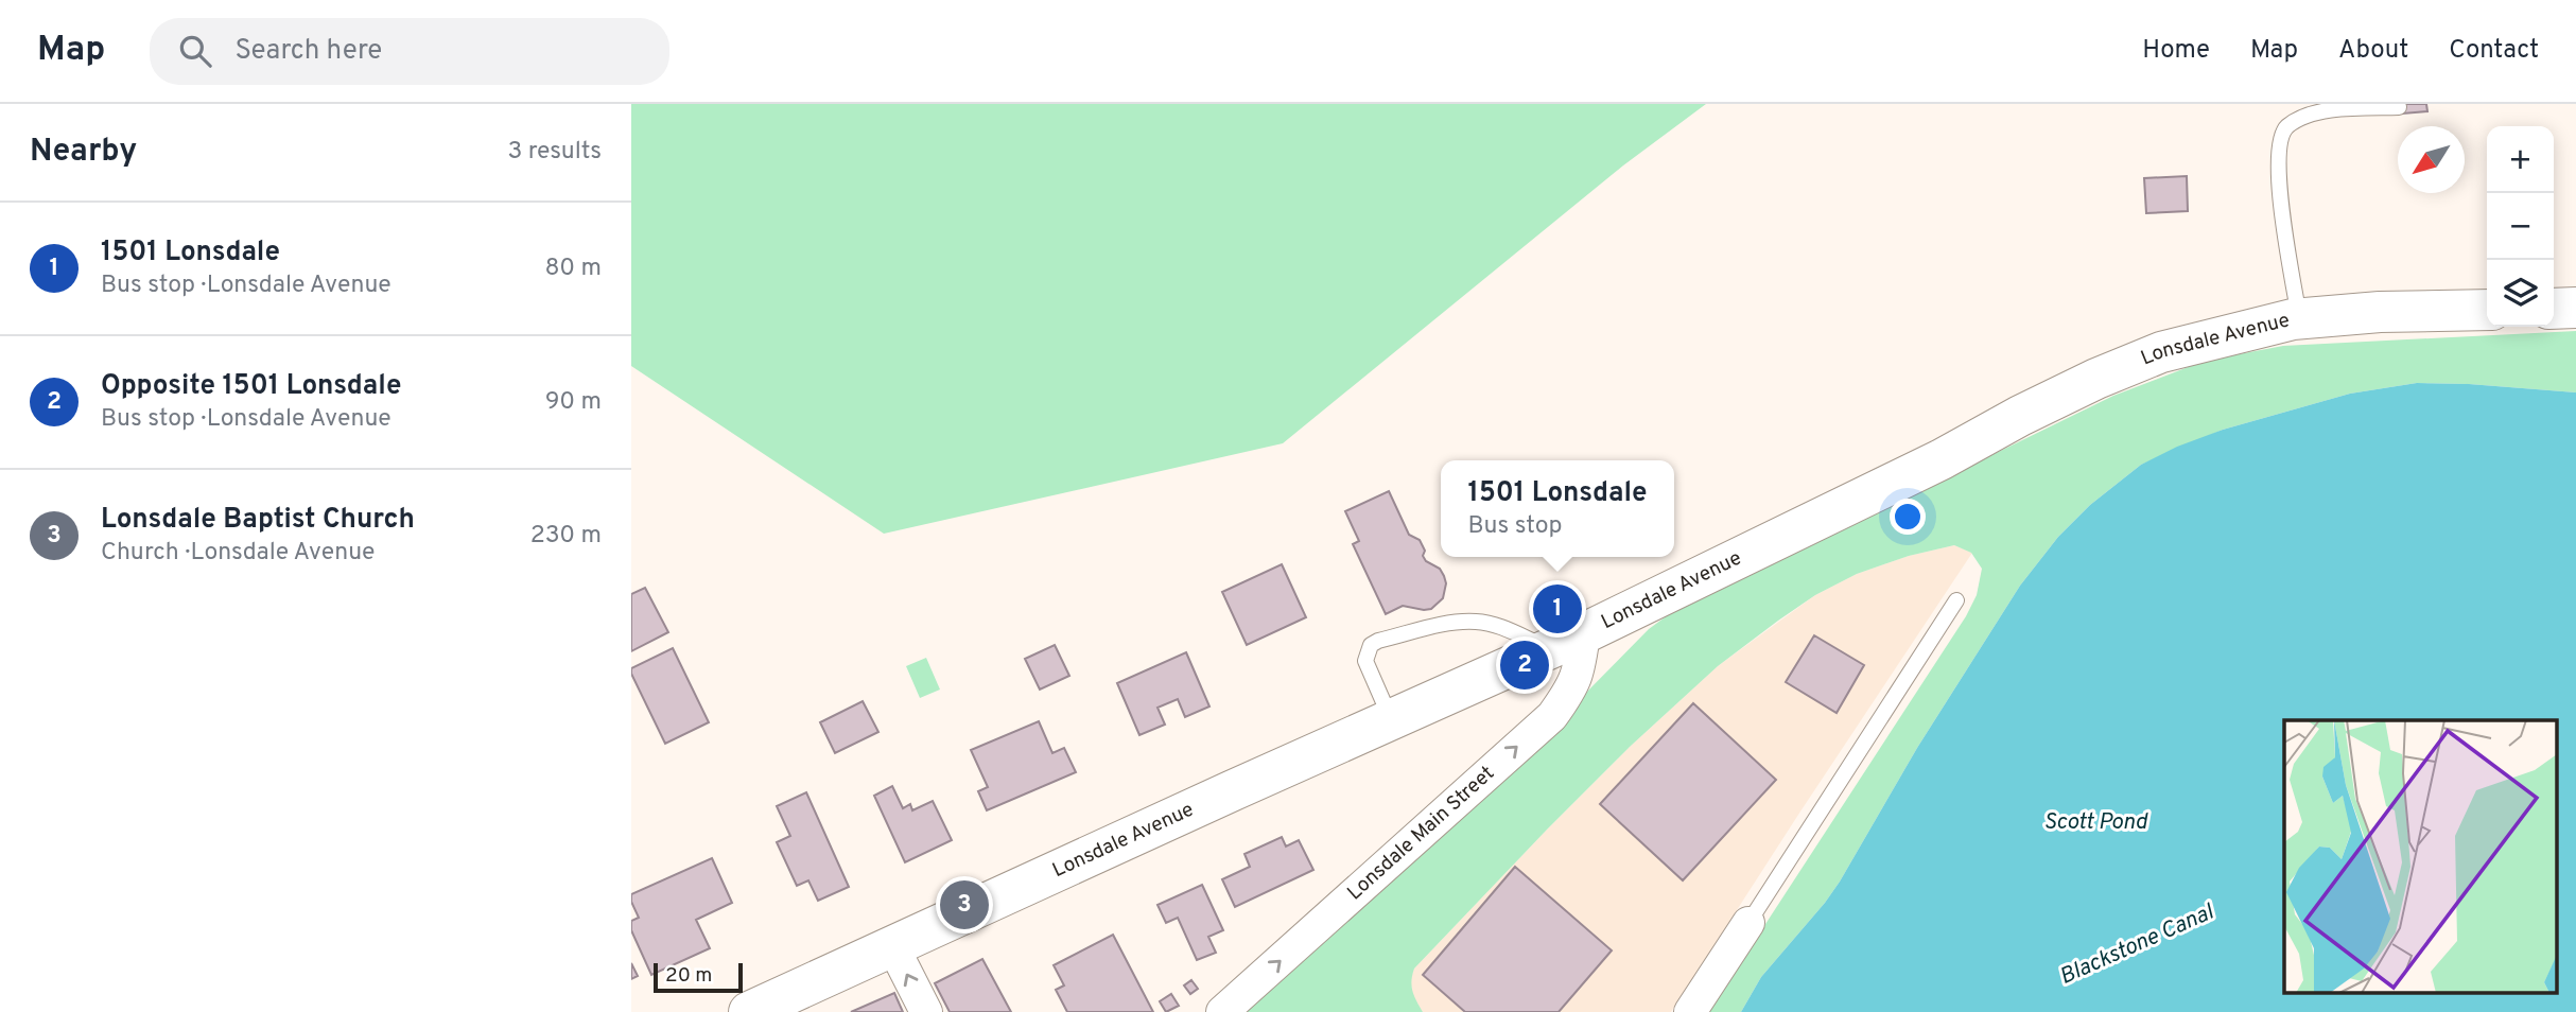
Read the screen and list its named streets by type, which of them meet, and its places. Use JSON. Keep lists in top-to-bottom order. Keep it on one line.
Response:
{"streets":{"main road":["Lonsdale Avenue"],"street":["Lonsdale Main Street"]},"crossings":[["Lonsdale Avenue","Lonsdale Main Street"]],"one_way":["Lonsdale Main Street"],"water":["Scott Pond","Blackstone Canal"],"scale_bar":"20 m","north":"bottom left","page":{"header":"Map","search":"Search here","nav":["Home","Map","About","Contact"],"heading":["Nearby","3 results"],"map_buttons":["+","−"],"list":[{"mark":"1","name":"1501 Lonsdale","note":"Bus stop · Lonsdale Avenue","value":"80 m"},{"mark":"2","name":"Opposite 1501 Lonsdale","note":"Bus stop · Lonsdale Avenue","value":"90 m"},{"mark":"3","name":"Lonsdale Baptist Church","note":"Church · Lonsdale Avenue","value":"230 m"}],"popup":["1501 Lonsdale","Bus stop"],"pins":["1","2","3"],"scale":"20 m"}}
